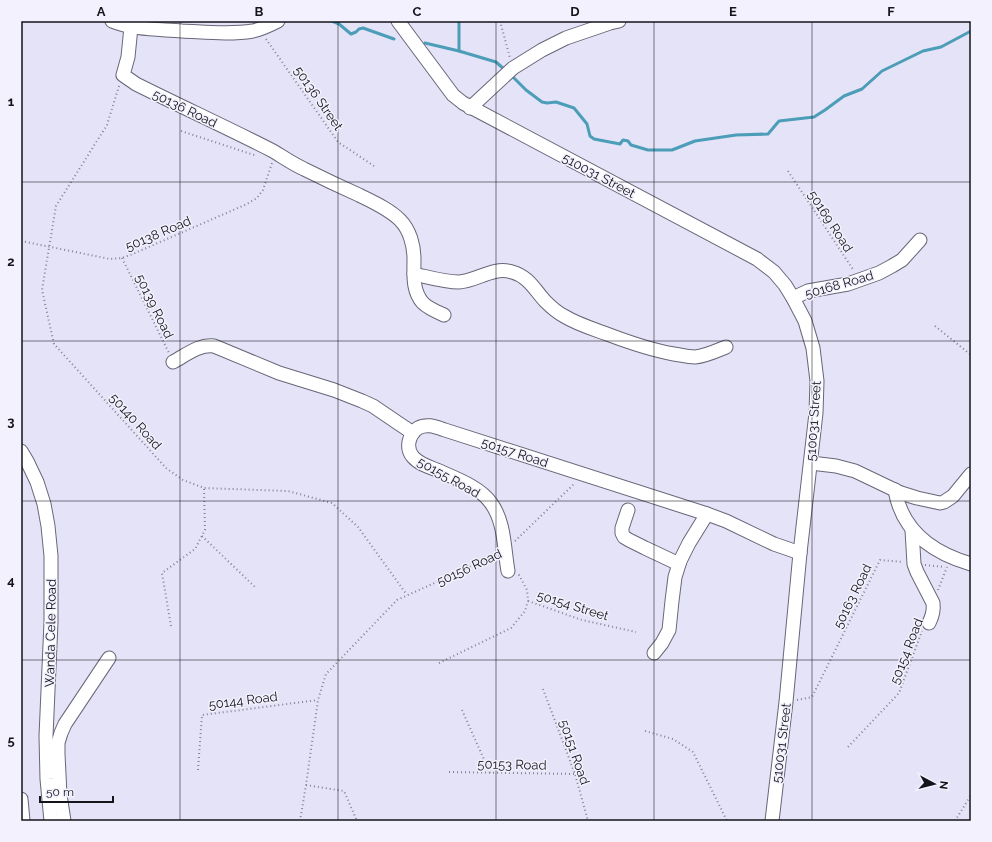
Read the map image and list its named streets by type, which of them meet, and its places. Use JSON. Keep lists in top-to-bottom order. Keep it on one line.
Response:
{"streets":{"street":["50136 Road","510031 Street","50168 Road","50157 Road","50155 Road","Wanda Cele Road"],"path":["50136 Street","50169 Road","50138 Road","50139 Road","50140 Road","50156 Road","50163 Road","50154 Street","50154 Road","50144 Road","50151 Road","50153 Road"]},"crossings":[["50136 Road","50140 Road"],["510031 Street","50168 Road"],["510031 Street","50163 Road"],["50169 Road","50168 Road"],["50138 Road","50139 Road"],["50138 Road","50140 Road"],["50140 Road","50156 Road"],["50157 Road","50155 Road"],["50157 Road","50156 Road"],["50155 Road","50156 Road"],["50156 Road","50144 Road"],["50151 Road","50153 Road"]],"scale_bar":"50 m","north":"right","grid":{"columns":["A","B","C","D","E","F"],"rows":["1","2","3","4","5"]}}
